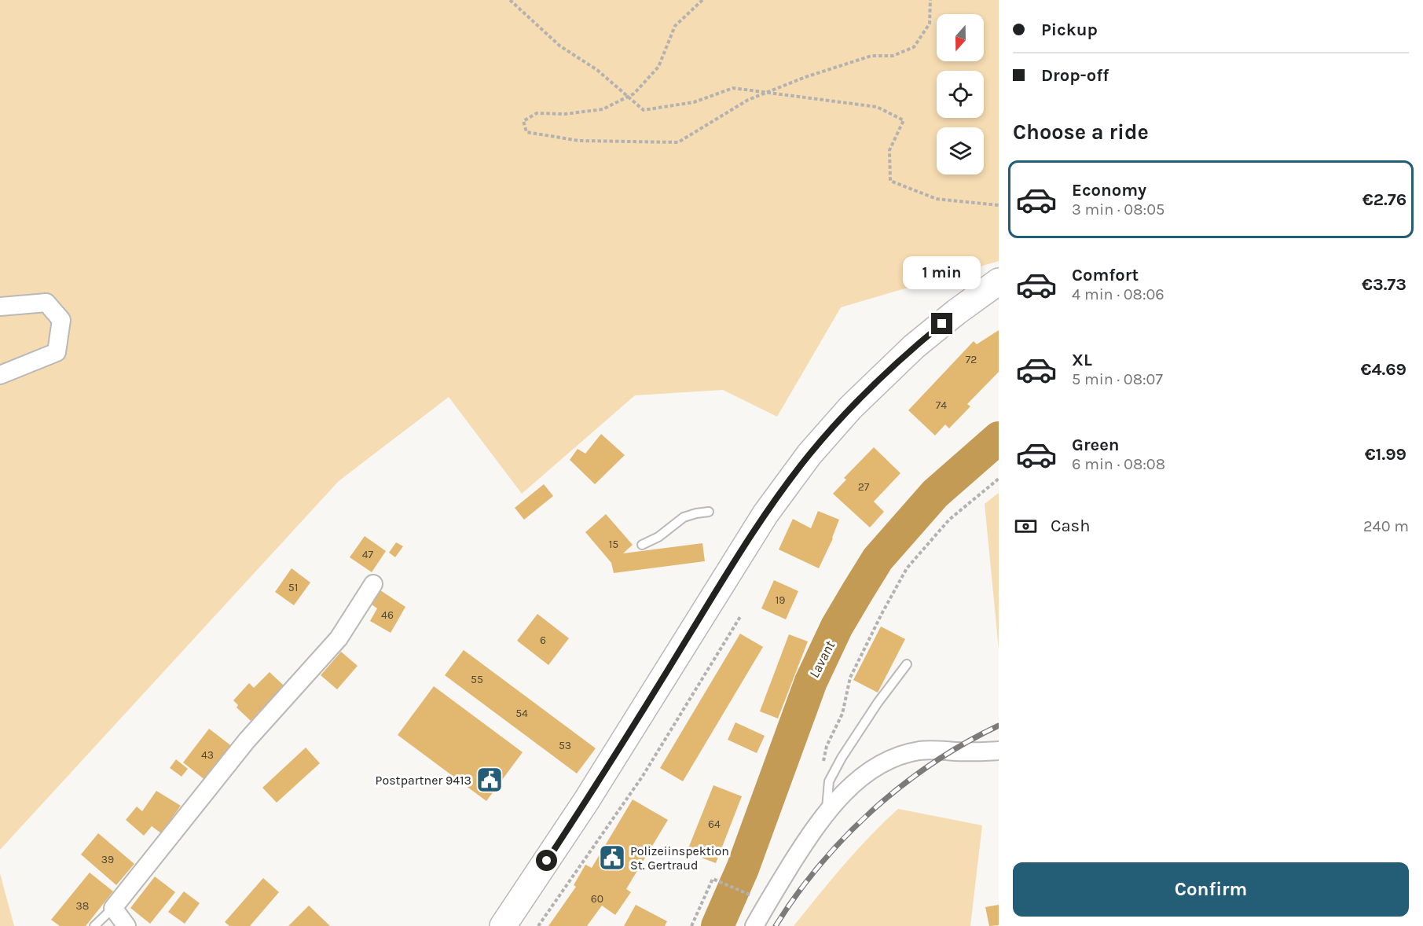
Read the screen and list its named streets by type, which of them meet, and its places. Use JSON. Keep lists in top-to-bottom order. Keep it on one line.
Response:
{"water":["Lavant"],"places":{"public building":["Postpartner 9413","Polizeiinspektion St. Gertraud"]},"house_numbers":["72","74","27","15","47","51","19","46","6","55","54","53","43","64","39","60","38"],"north":"bottom","page":{"banner":["Pickup","Drop-off"],"heading":"Choose a ride","list":[{"name":"Economy","note":"3 min · 08:05","value":"€2.76"},{"name":"Comfort","note":"4 min · 08:06","value":"€3.73"},{"name":"XL","note":"5 min · 08:07","value":"€4.69"},{"name":"Green","note":"6 min · 08:08","value":"€1.99"}],"bubble":"1 min","pay":["Cash","240 m"],"buttons":"Confirm"}}
